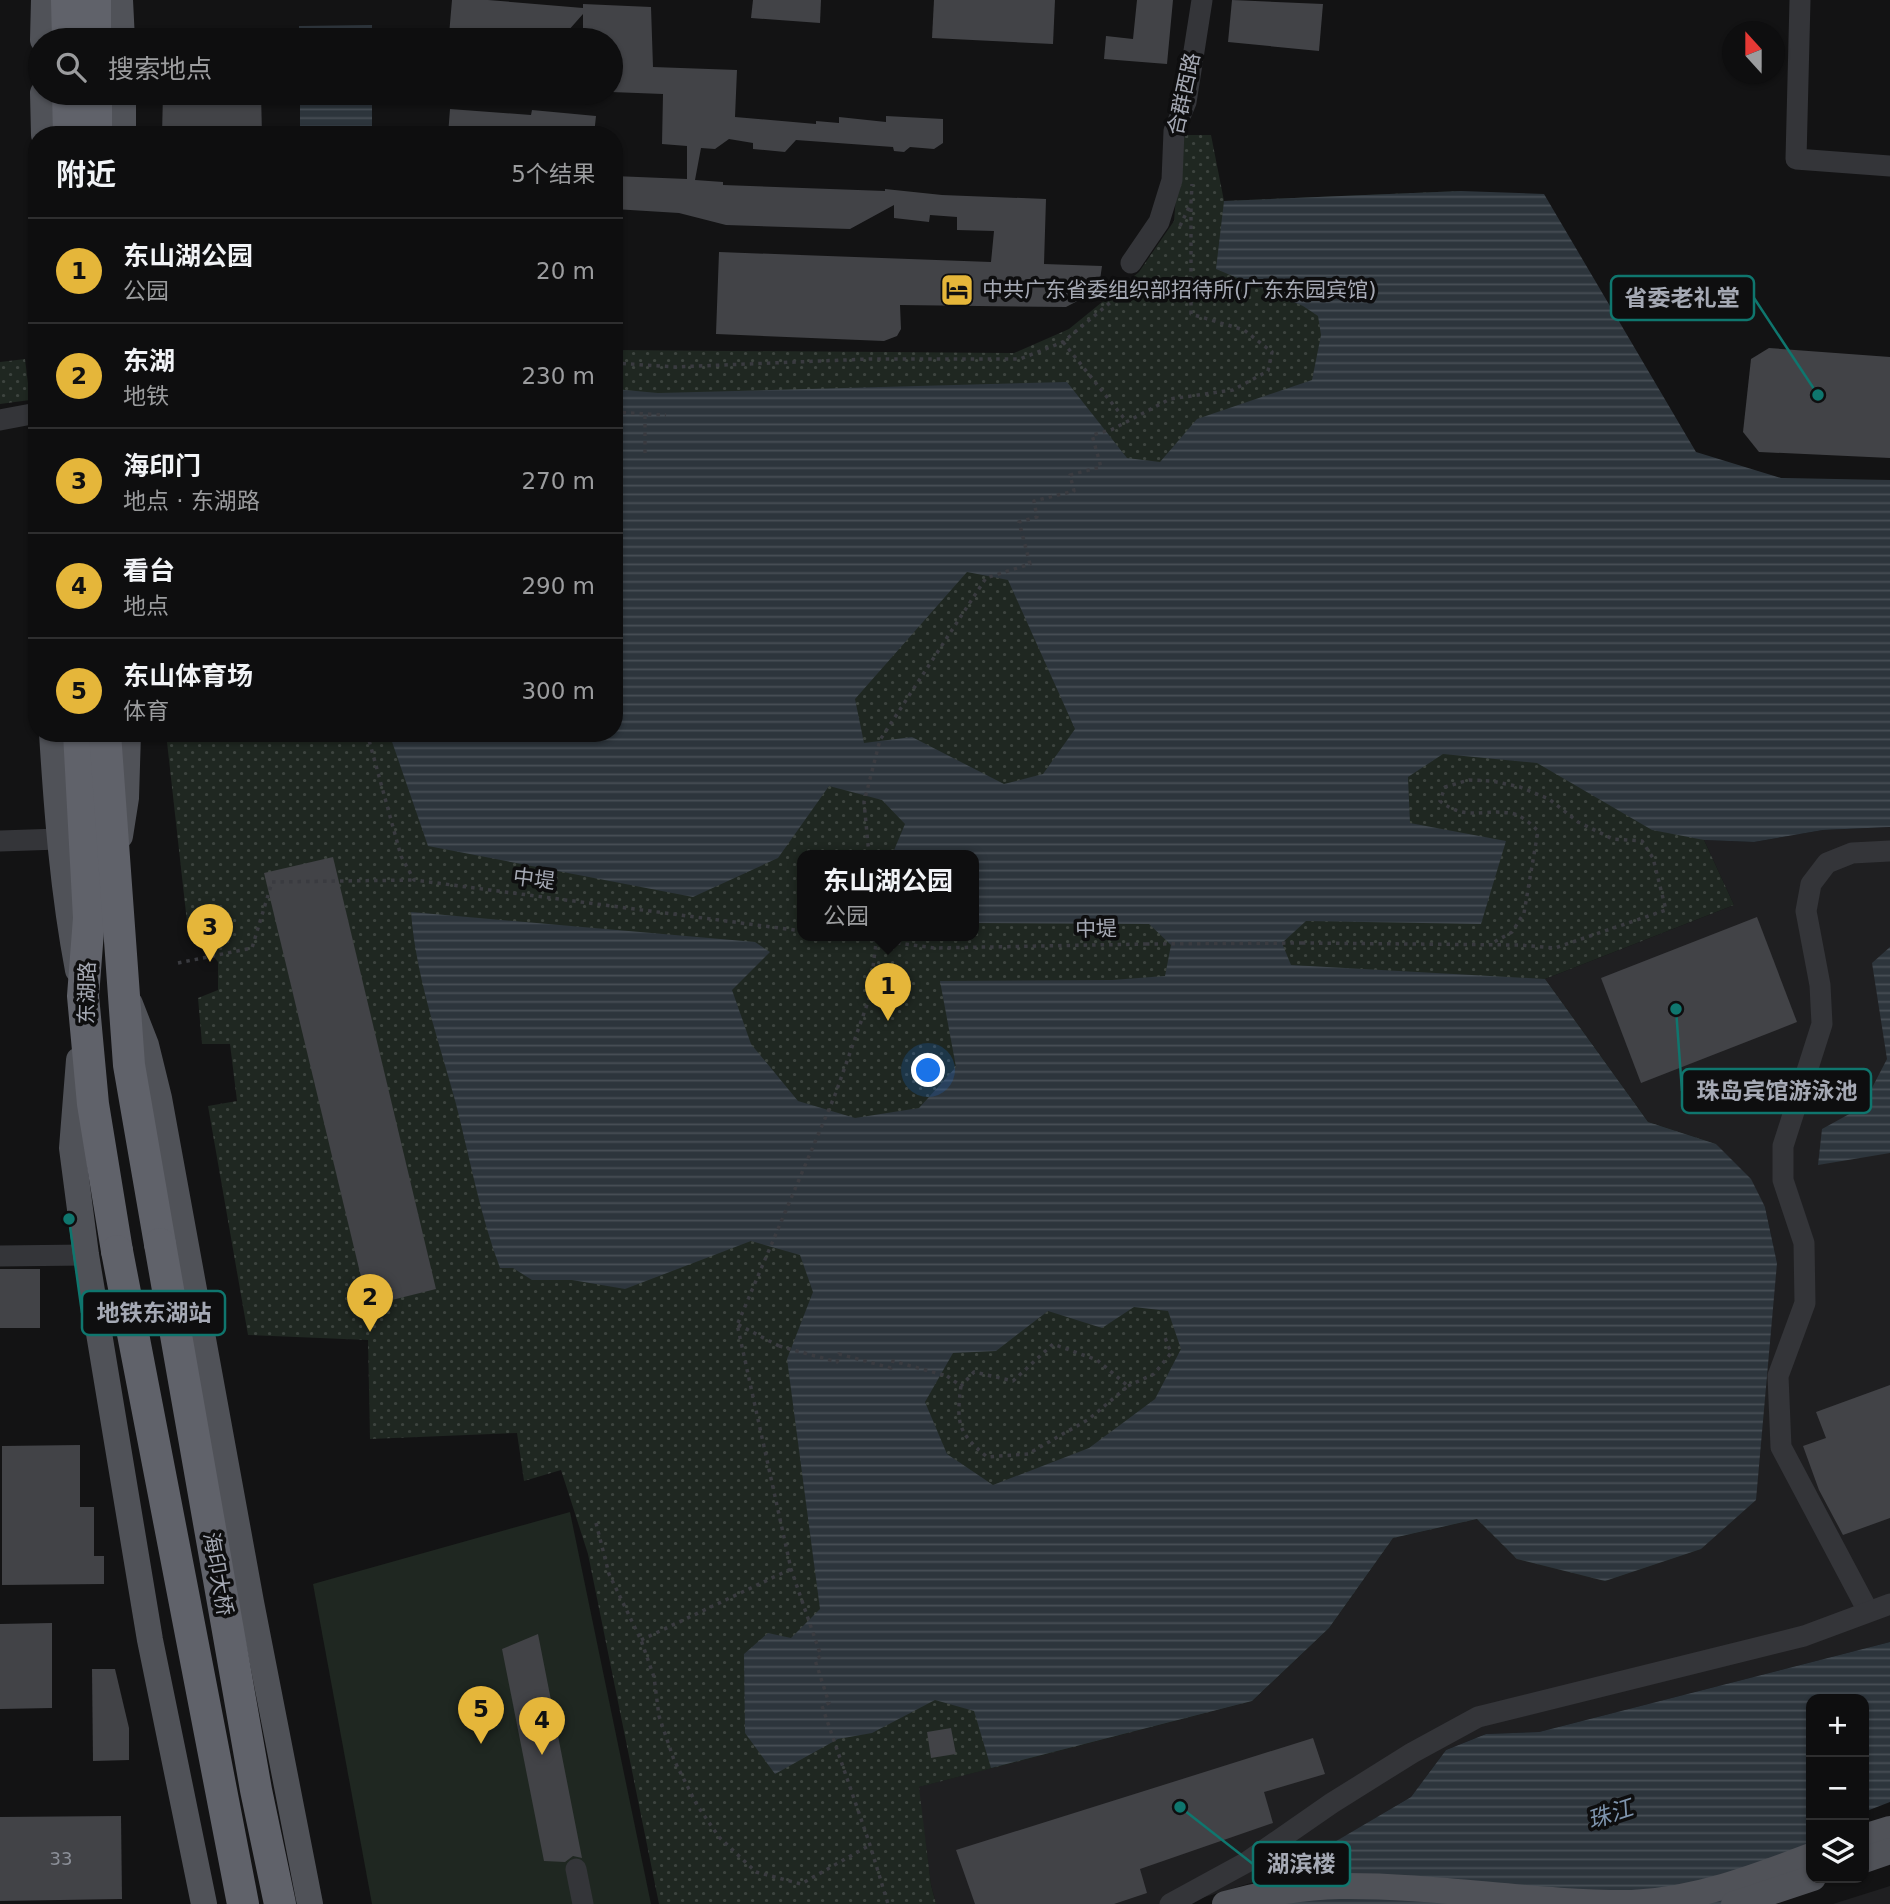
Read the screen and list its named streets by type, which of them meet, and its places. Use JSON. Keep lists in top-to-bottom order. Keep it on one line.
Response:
{"streets":{"highway":["东湖路","海印大桥"],"street":["合群西路"],"path":["中堤"]},"crossings":[["东湖路","海印大桥"]],"water":["珠江"],"places":{"hotel":["中共广东省委组织部招待所(广东东园宾馆)"],"other":["省委老礼堂","珠岛宾馆游泳池","地铁东湖站","湖滨楼"]},"house_numbers":["33"],"north":"top","page":{"search":"搜索地点","heading":["附近","5个结果"],"list":[{"mark":"1","name":"东山湖公园","note":"公园","value":"20 m"},{"mark":"2","name":"东湖","note":"地铁","value":"230 m"},{"mark":"3","name":"海印门","note":"地点 · 东湖路","value":"270 m"},{"mark":"4","name":"看台","note":"地点","value":"290 m"},{"mark":"5","name":"东山体育场","note":"体育","value":"300 m"}],"popup":["东山湖公园","公园"],"pins":["3","1","2","5","4"],"map_buttons":["+","−"]}}
